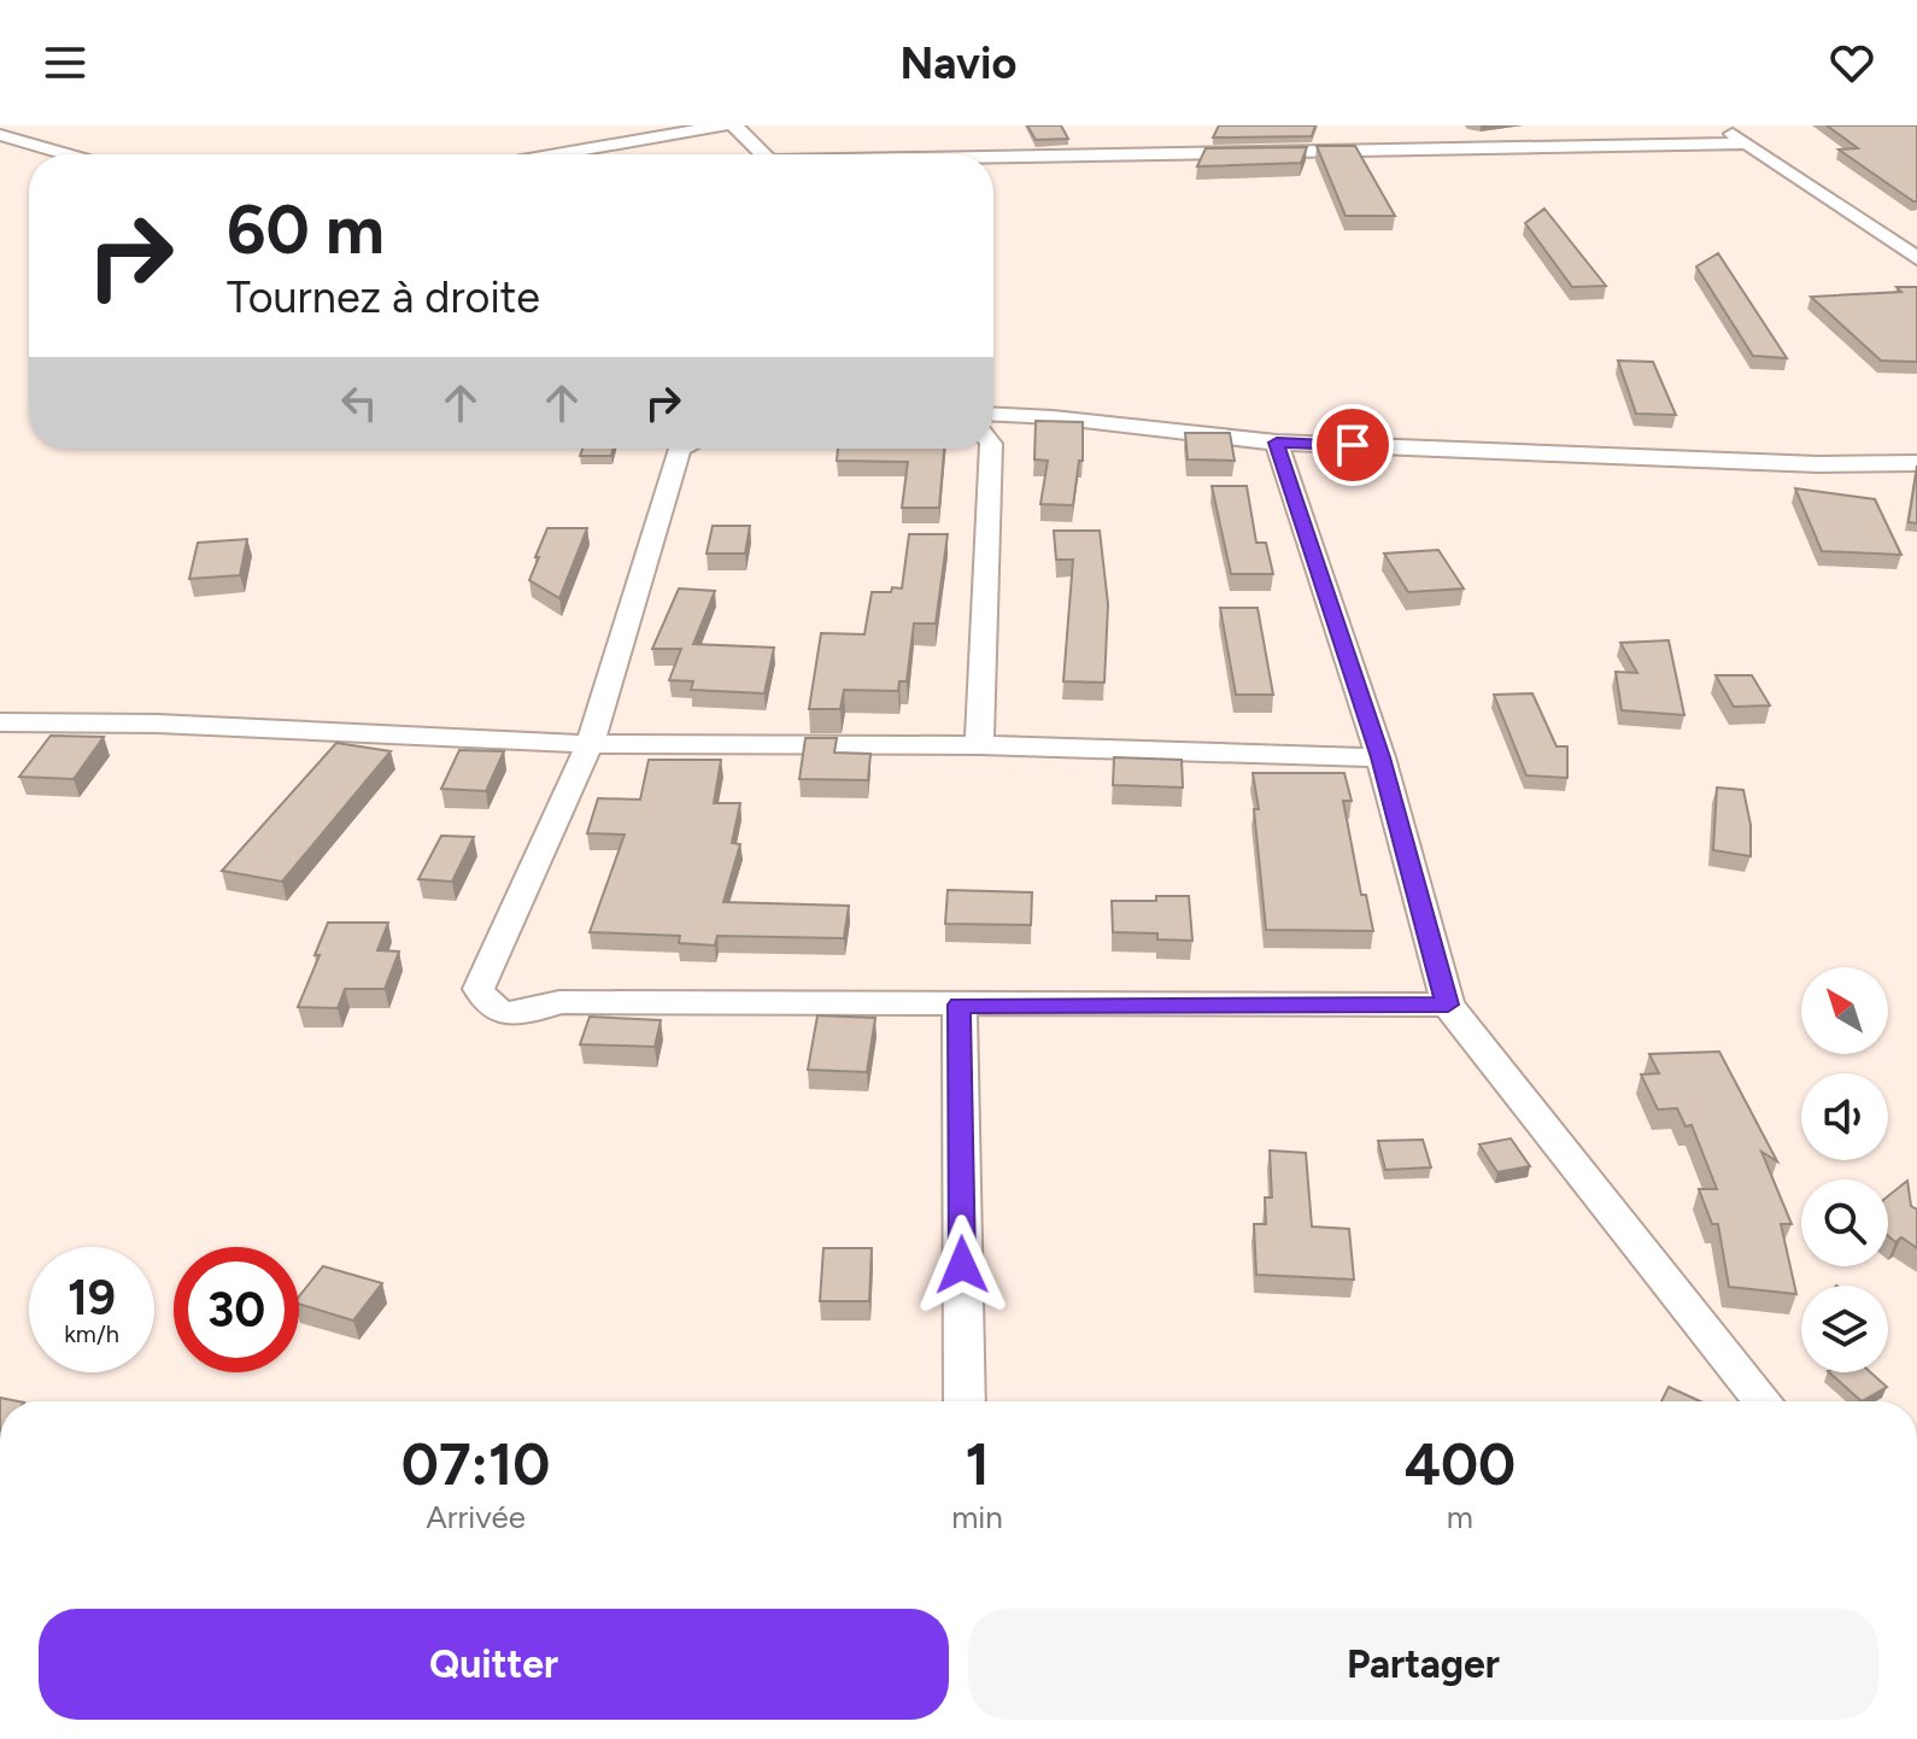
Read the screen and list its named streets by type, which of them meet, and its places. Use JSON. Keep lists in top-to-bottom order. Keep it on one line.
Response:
{"north":"top left","page":{"header":"Navio","turn":["60 m","Tournez à droite"],"speed":"19 km/h","limit":"30","eta":["07:10","Arrivée","1","min","400","m"],"buttons":["Quitter","Partager"]}}
